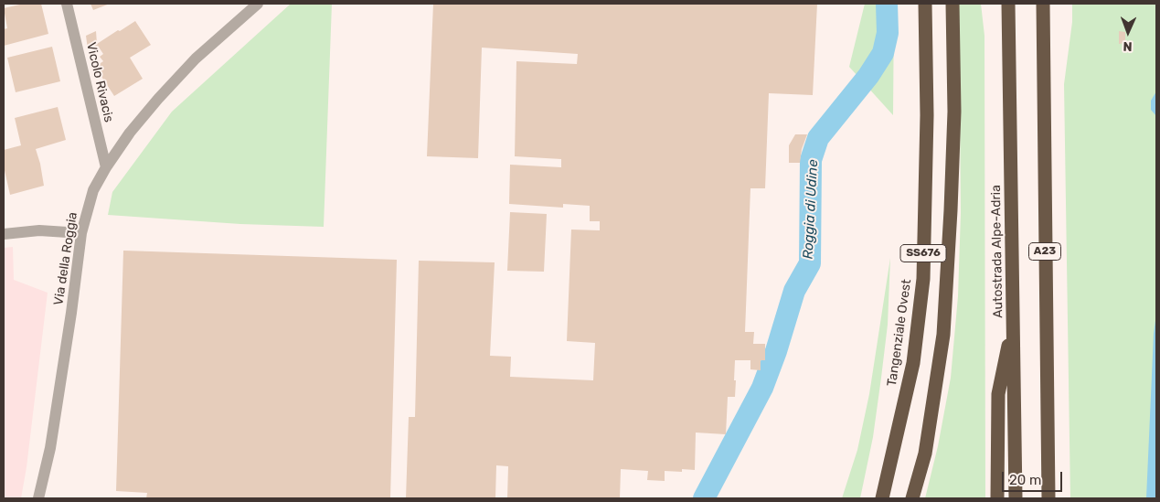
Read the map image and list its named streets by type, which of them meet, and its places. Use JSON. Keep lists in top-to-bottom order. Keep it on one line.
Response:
{"streets":{"highway":["Autostrada Alpe-Adria","A23","SS676","Tangenziale Ovest"],"street":["Vicolo Rivacis","Via della Roggia"]},"crossings":[["Vicolo Rivacis","Via della Roggia"]],"water":["Roggia di Udine"],"scale_bar":"20 m","north":"bottom"}
